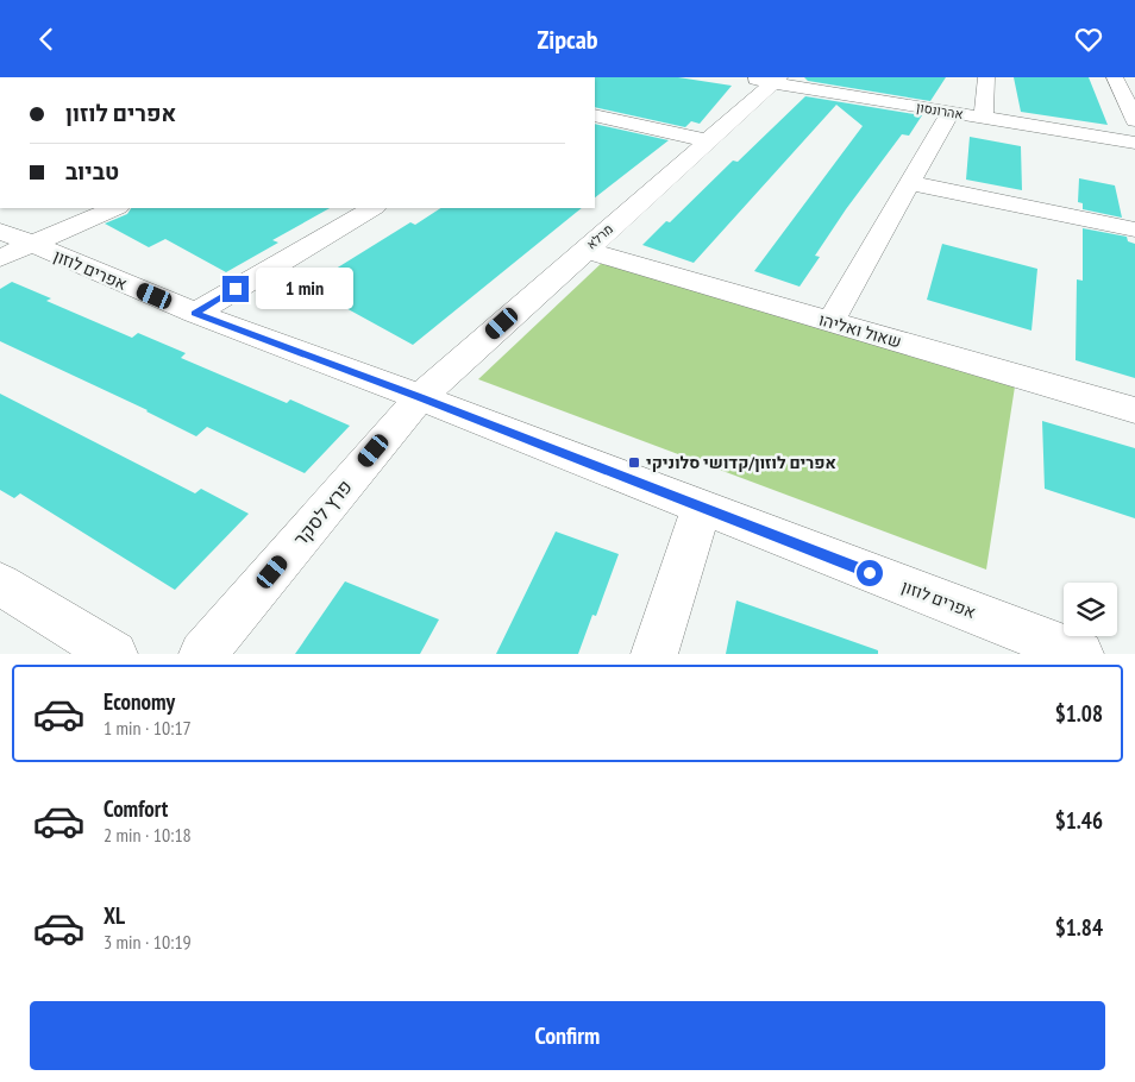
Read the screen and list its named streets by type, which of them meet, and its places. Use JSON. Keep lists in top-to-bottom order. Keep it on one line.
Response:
{"streets":{"street":["אהרונסון","מרלא","אפרים לוזון","שאול ואליהו","פרץ לסקר"]},"crossings":[["אהרונסון","מרלא"],["מרלא","אפרים לוזון"],["מרלא","שאול ואליהו"],["מרלא","פרץ לסקר"],["אפרים לוזון","פרץ לסקר"]],"places":{"transit":["אפרים לוזון/קדושי סלוניקי"]},"page":{"header":"Zipcab","banner":["אפרים לוזון","טביוב"],"bubble":"1 min","list":[{"name":"Economy","note":"1 min · 10:17","value":"$1.08"},{"name":"Comfort","note":"2 min · 10:18","value":"$1.46"},{"name":"XL","note":"3 min · 10:19","value":"$1.84"}],"buttons":"Confirm"}}
